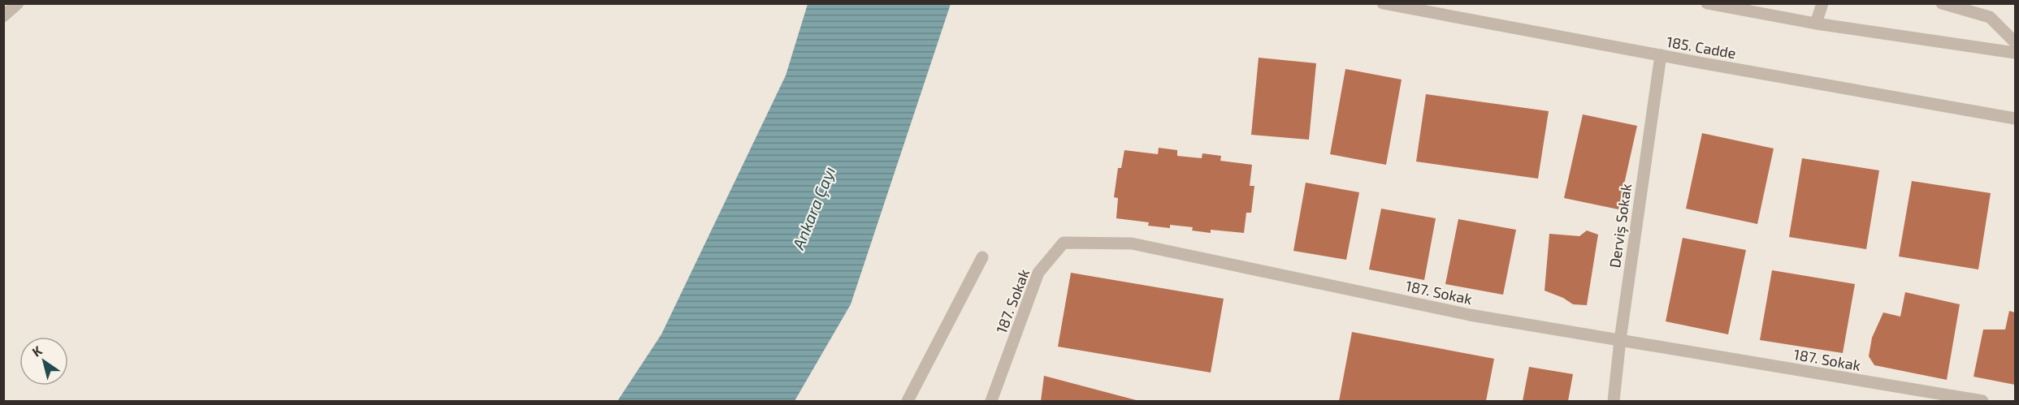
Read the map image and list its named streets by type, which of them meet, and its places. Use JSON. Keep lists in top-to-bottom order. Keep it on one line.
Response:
{"streets":{"street":["185. Cadde","Derviş Sokak","187. Sokak"]},"crossings":[["185. Cadde","Derviş Sokak"],["Derviş Sokak","187. Sokak"]],"water":["Ankara Çayı"],"north":"top left"}
